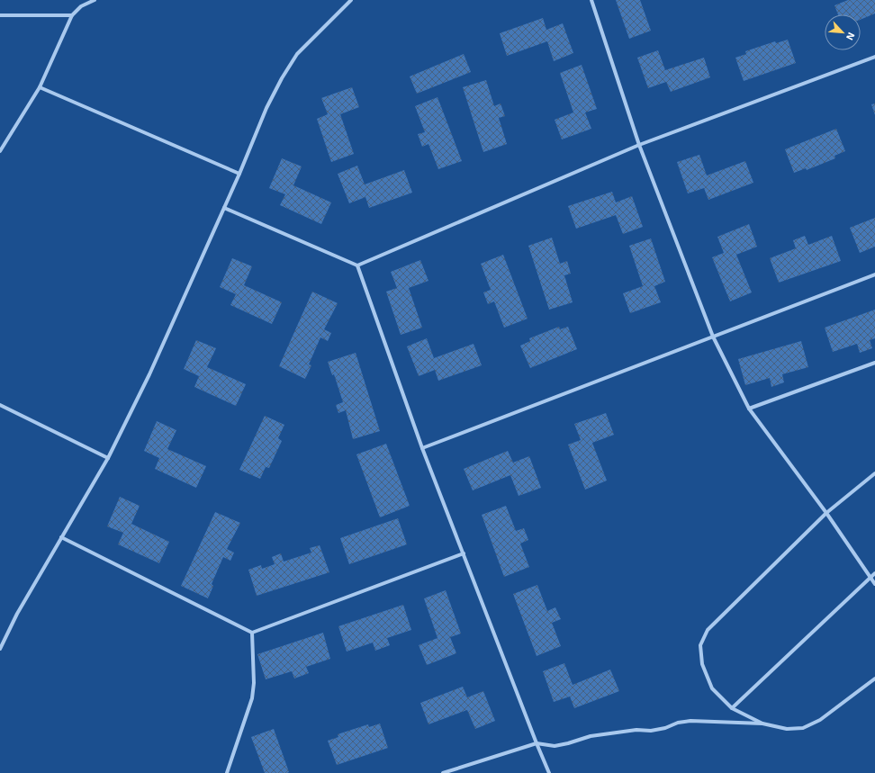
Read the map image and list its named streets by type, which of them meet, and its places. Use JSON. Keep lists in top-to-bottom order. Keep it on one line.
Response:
{"north":"bottom right"}
